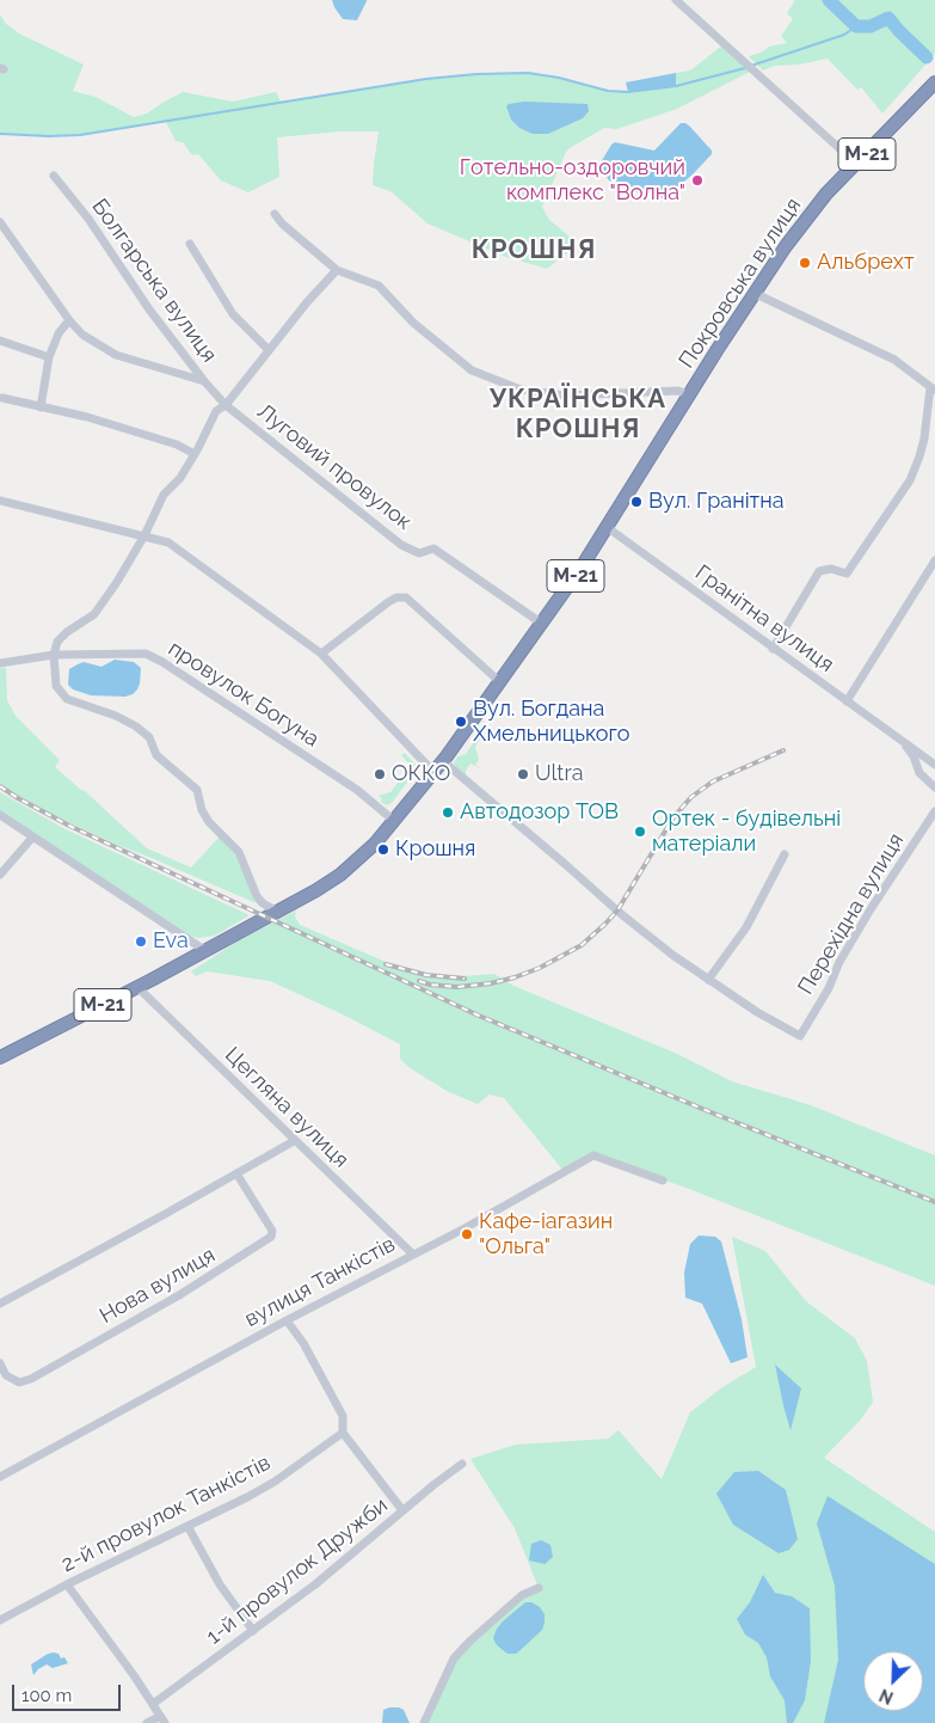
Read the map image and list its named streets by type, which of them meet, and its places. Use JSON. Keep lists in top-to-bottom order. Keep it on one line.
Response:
{"streets":{"highway":["М-21","Покровська вулиця"],"street":["Болгарська вулиця","Луговий провулок","Гранітна вулиця","провулок Богуна","Перехідна вулиця","Цегляна вулиця","вулиця Танкістів","Нова вулиця","2-й провулок Танкістів","1-й провулок Дружби"]},"crossings":[["Болгарська вулиця","Луговий провулок"],["Покровська вулиця","Луговий провулок"],["Покровська вулиця","Гранітна вулиця"],["Покровська вулиця","провулок Богуна"],["Покровська вулиця","Цегляна вулиця"],["Цегляна вулиця","вулиця Танкістів"]],"districts":["КРОШНЯ","УКРАЇНСЬКА КРОШНЯ"],"places":["Готельно-оздоровчий комплекс \"Волна\"","Альбрехт","Вул. Гранітна","Вул. Богдана Хмельницького","ОККО","Ultra","Автодозор ТОВ","Ортек - будівельні матеріали","Крошня","Eva","Кафе-іагазин \"Ольга\""],"scale_bar":"100 m","north":"bottom left"}
